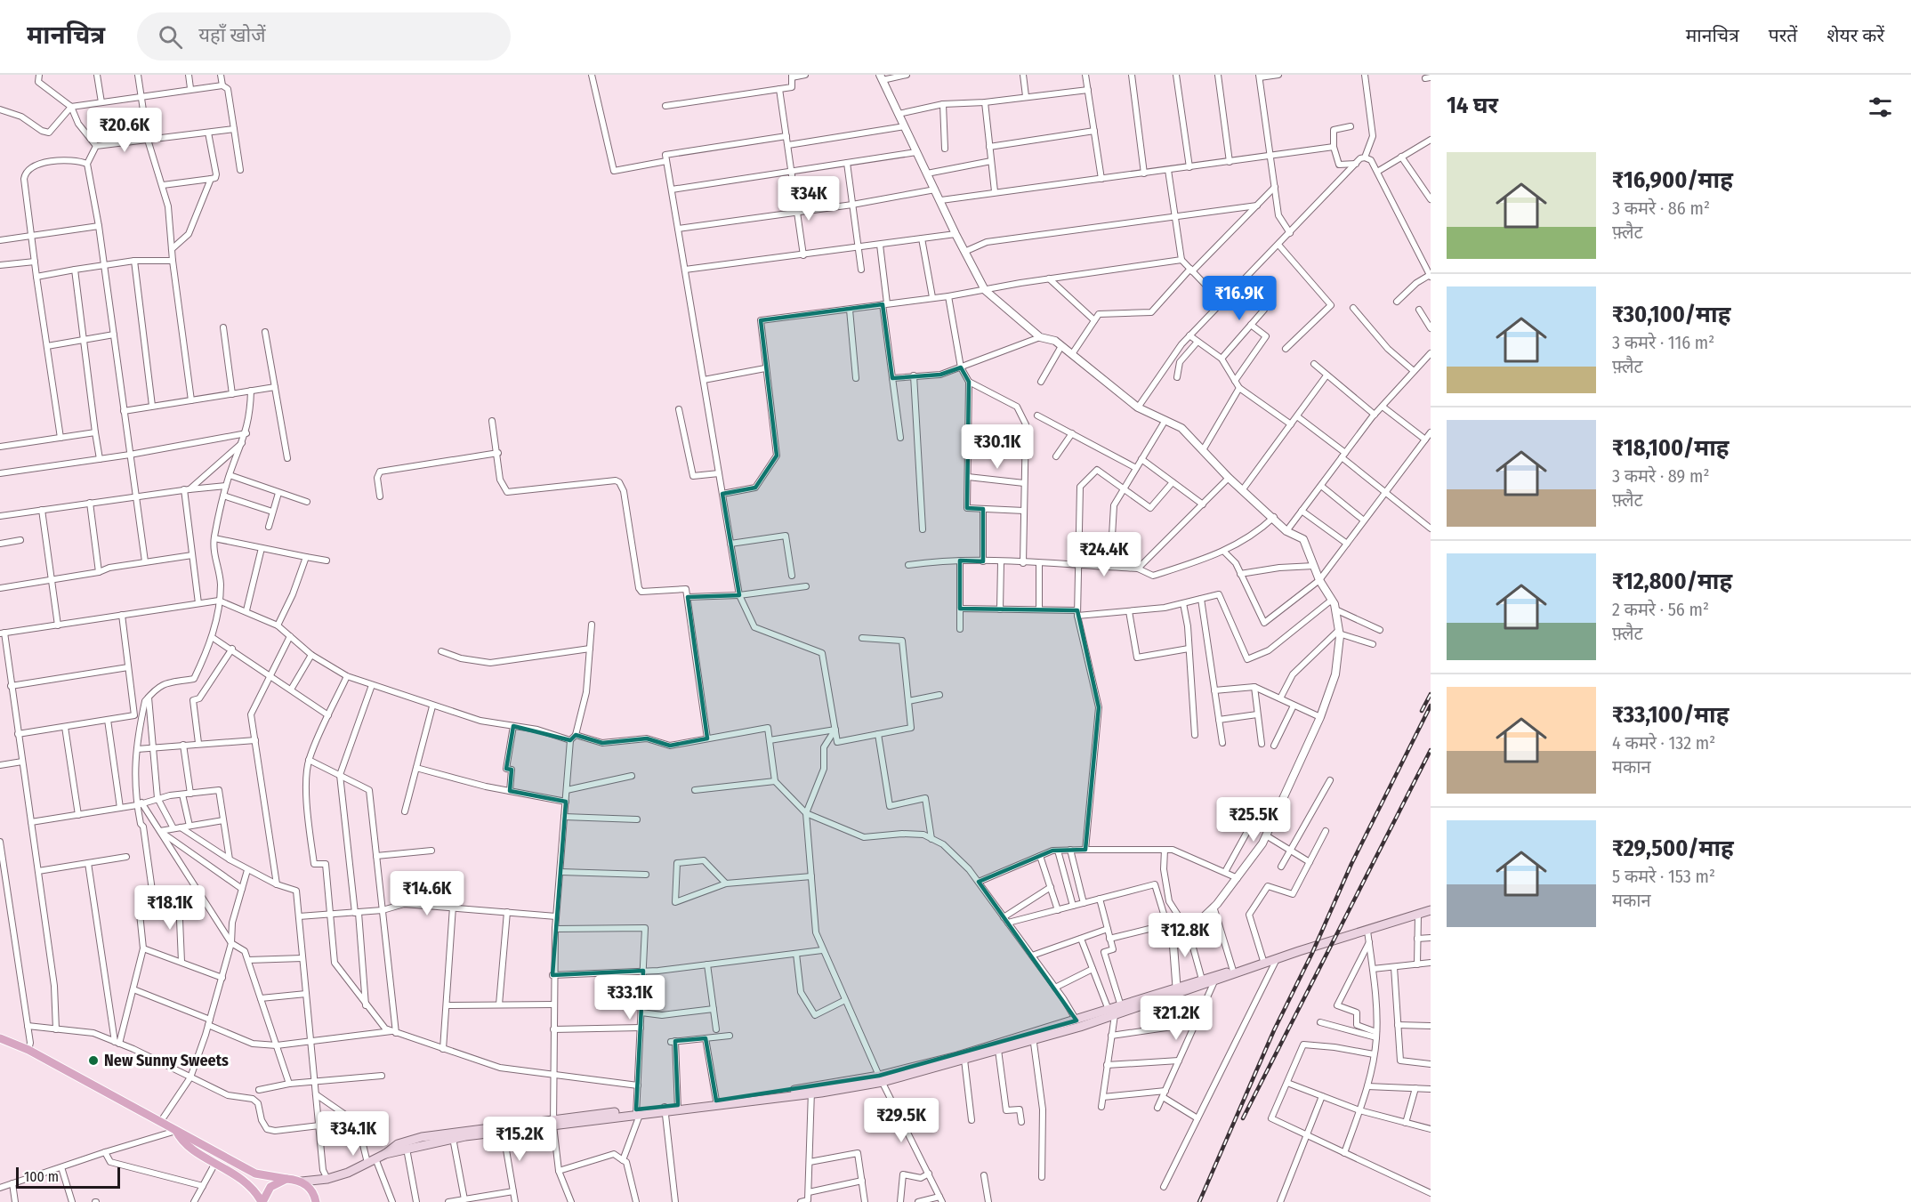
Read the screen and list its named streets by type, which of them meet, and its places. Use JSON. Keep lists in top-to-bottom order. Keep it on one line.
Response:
{"places":["New Sunny Sweets"],"scale_bar":"100 m","page":{"header":"मानचित्र","search":"यहाँ खोजें","nav":["मानचित्र","परतें","शेयर करें"],"heading":"14 घर","price":["₹20.6K","₹34K","₹16.9K","₹30.1K","₹24.4K","₹25.5K","₹14.6K","₹18.1K","₹12.8K","₹33.1K","₹21.2K","₹29.5K","₹34.1K","₹15.2K"],"list":[{"name":"₹16,900/माह","note":"3 कमरे · 86 m² · फ़्लैट"},{"name":"₹30,100/माह","note":"3 कमरे · 116 m² · फ़्लैट"},{"name":"₹18,100/माह","note":"3 कमरे · 89 m² · फ़्लैट"},{"name":"₹12,800/माह","note":"2 कमरे · 56 m² · फ़्लैट"},{"name":"₹33,100/माह","note":"4 कमरे · 132 m² · मकान"},{"name":"₹29,500/माह","note":"5 कमरे · 153 m² · मकान"}],"scale":"100 m"}}
